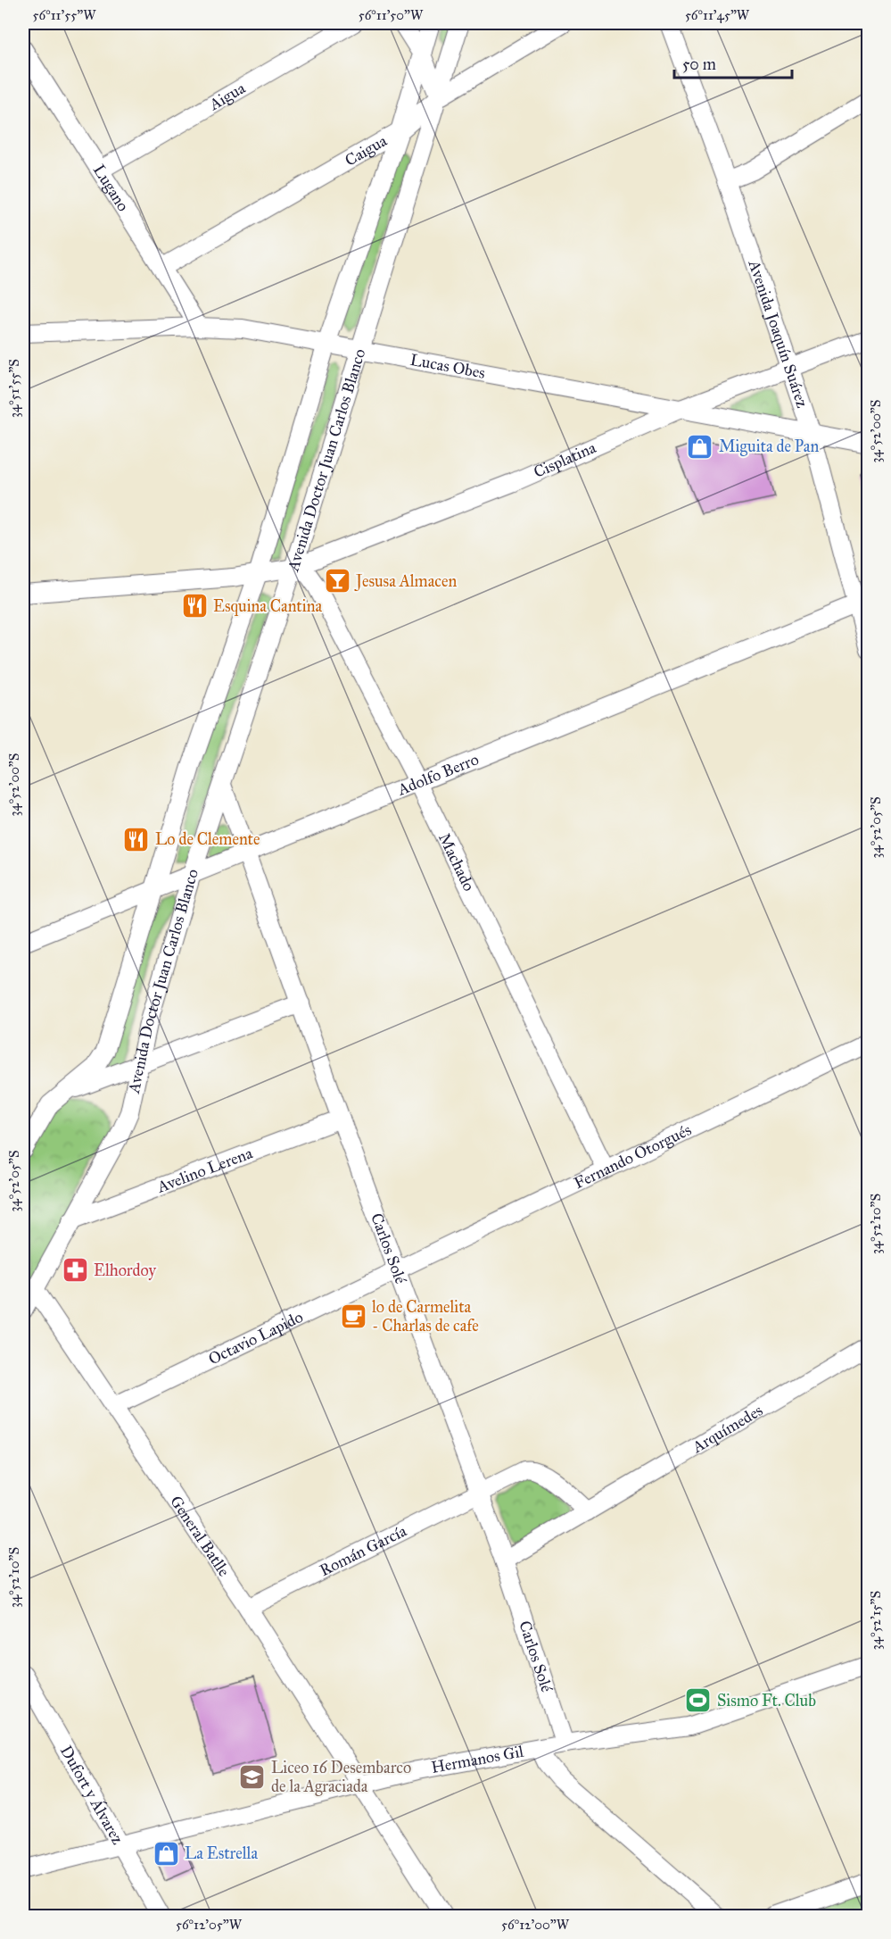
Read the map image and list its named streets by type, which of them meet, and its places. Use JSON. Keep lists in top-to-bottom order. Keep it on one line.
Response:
{"streets":{"street":["Aigua","Caigua","Lugano","Avenida Joaquín Suárez","Lucas Obes","Avenida Doctor Juan Carlos Blanco","Cisplatina","Adolfo Berro","Machado","Fernando Otorgués","Avelino Lerena","Carlos Solé","Octavio Lapido","Arquímedes","General Batlle","Román García","Hermanos Gil","Dufort y Álvarez"]},"crossings":[["Aigua","Lugano"],["Caigua","Lugano"],["Caigua","Avenida Doctor Juan Carlos Blanco"],["Lugano","Lucas Obes"],["Avenida Joaquín Suárez","Lucas Obes"],["Avenida Joaquín Suárez","Cisplatina"],["Avenida Joaquín Suárez","Adolfo Berro"],["Lucas Obes","Avenida Doctor Juan Carlos Blanco"],["Lucas Obes","Cisplatina"],["Avenida Doctor Juan Carlos Blanco","Cisplatina"],["Avenida Doctor Juan Carlos Blanco","Adolfo Berro"],["Avenida Doctor Juan Carlos Blanco","Machado"],["Avenida Doctor Juan Carlos Blanco","Avelino Lerena"],["Avenida Doctor Juan Carlos Blanco","Carlos Solé"],["Avenida Doctor Juan Carlos Blanco","General Batlle"],["Cisplatina","Machado"],["Adolfo Berro","Machado"],["Adolfo Berro","Carlos Solé"],["Machado","Fernando Otorgués"],["Fernando Otorgués","Carlos Solé"],["Fernando Otorgués","Octavio Lapido"],["Avelino Lerena","Carlos Solé"],["Carlos Solé","Octavio Lapido"],["Carlos Solé","Arquímedes"],["Carlos Solé","Román García"],["Carlos Solé","Hermanos Gil"],["Octavio Lapido","General Batlle"],["General Batlle","Román García"],["General Batlle","Hermanos Gil"],["Hermanos Gil","Dufort y Álvarez"]],"places":{"shop":["Miguita de Pan","La Estrella"],"bar":["Jesusa Almacen"],"restaurant":["Esquina Cantina","Lo de Clemente"],"pharmacy":["Elhordoy"],"cafe":["lo de Carmelita - Charlas de cafe"],"sports":["Sismo Ft. Club"],"school or university":["Liceo 16 Desembarco de la Agraciada"]},"scale_bar":"50 m","coordinates":["56°11'55\"W","56°11'50\"W","56°11'45\"W","34°51'55\"S","34°52'00\"S","34°52'05\"S","34°52'10\"S","34°52'15\"S","56°12'05\"W","56°12'00\"W"]}
